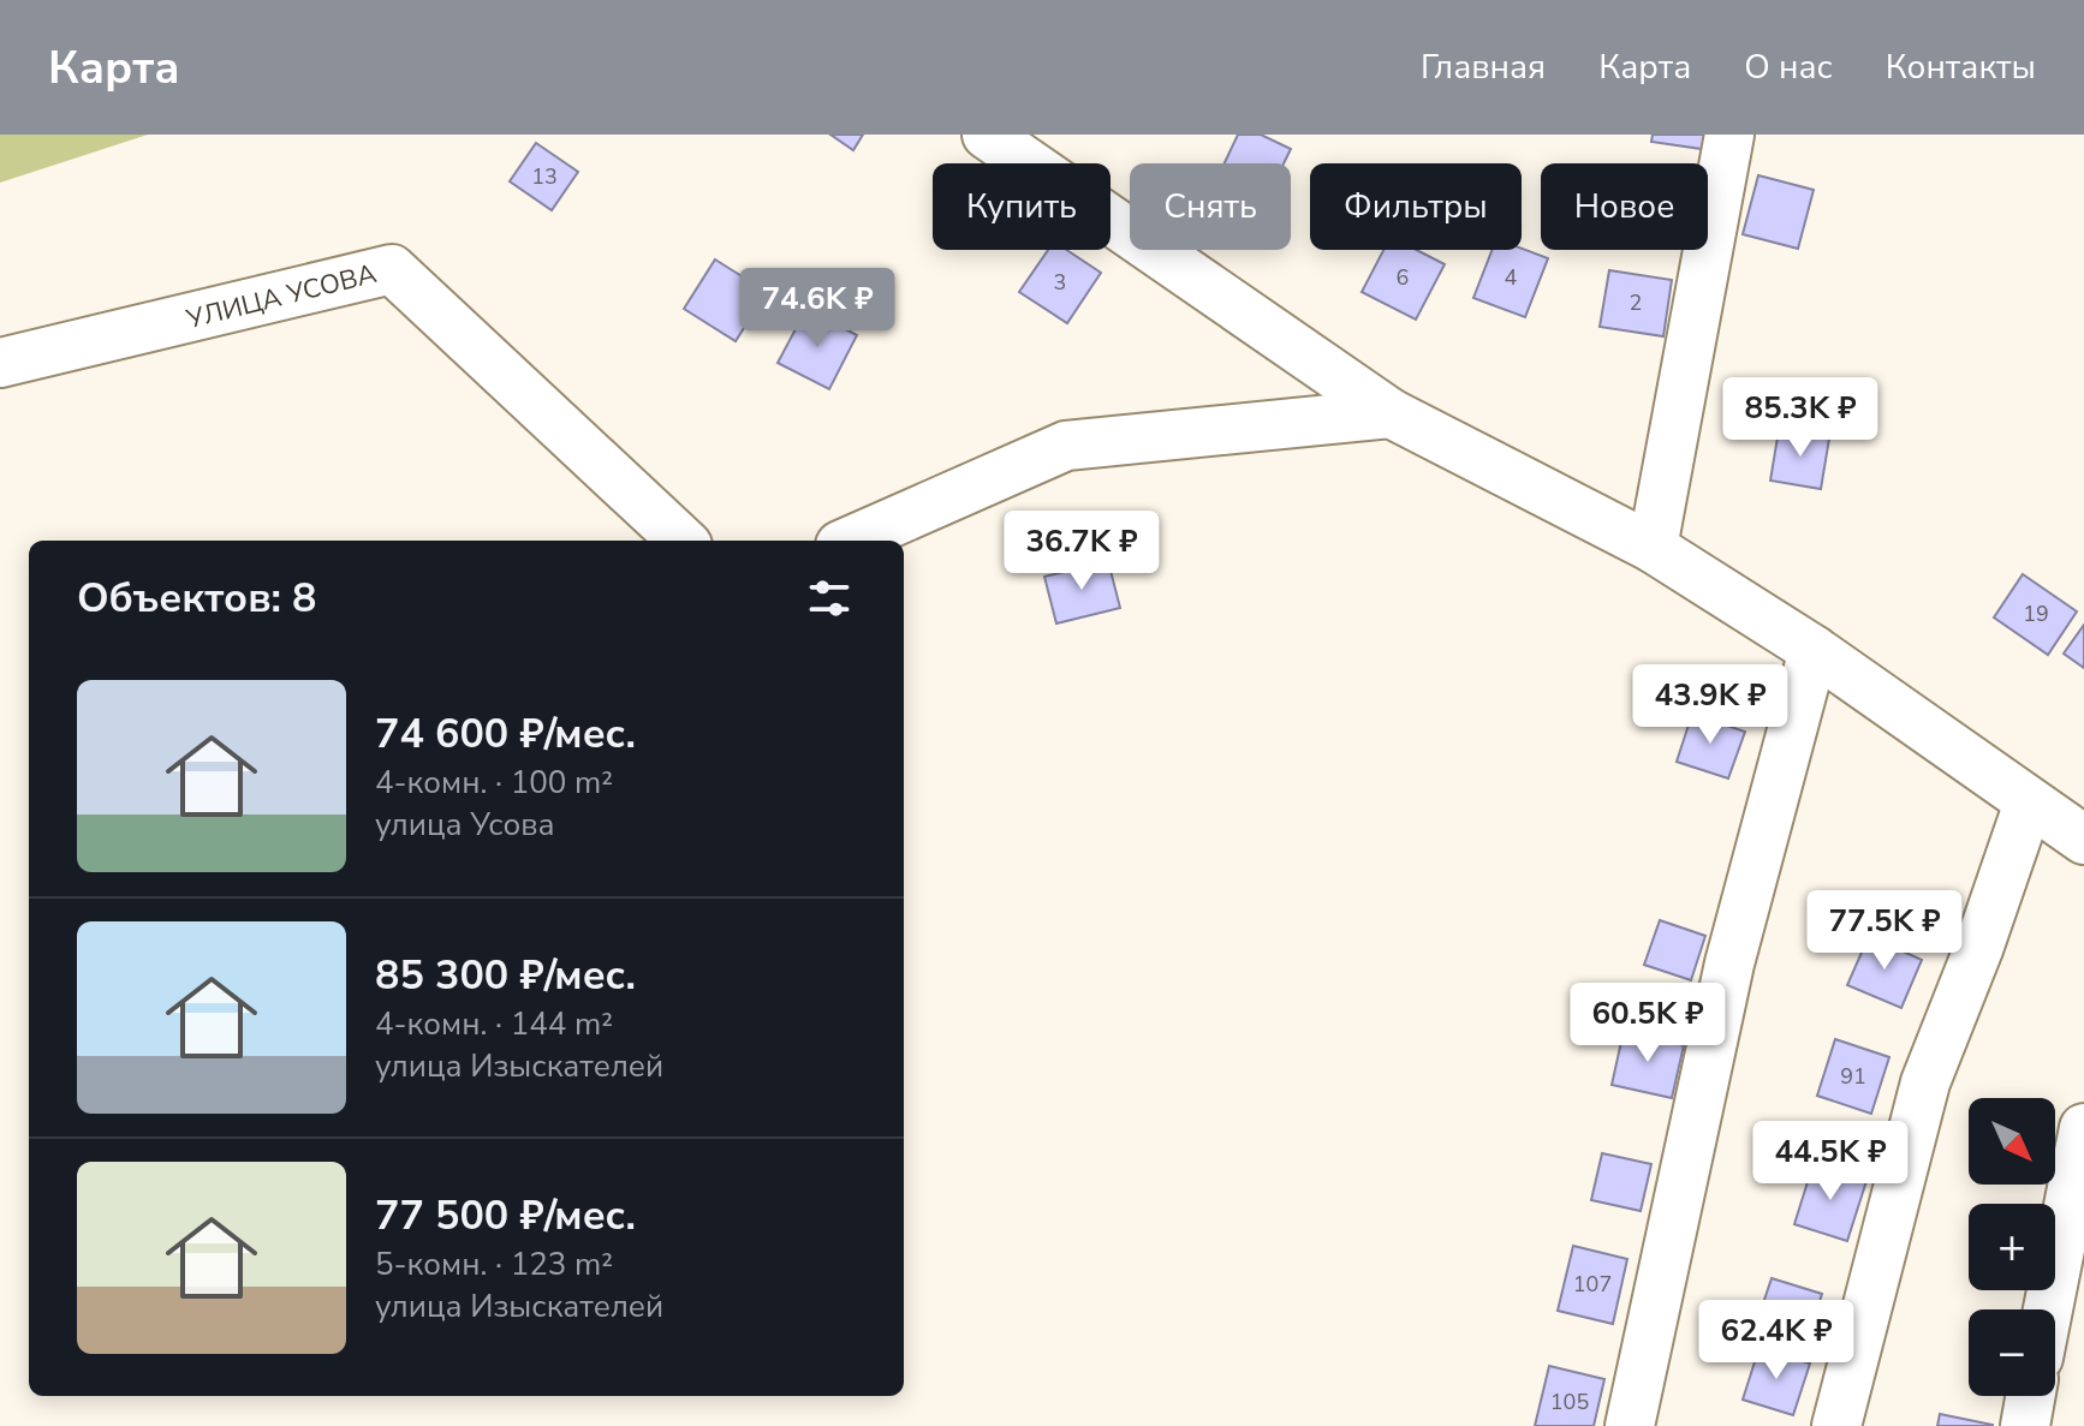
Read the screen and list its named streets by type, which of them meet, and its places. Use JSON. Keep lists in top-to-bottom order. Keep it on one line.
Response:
{"streets":{"street":["УЛИЦА УСОВА"]},"house_numbers":["13","6","4","3","2","19","91","107","105"],"north":"bottom right","page":{"header":"Карта","nav":["Главная","Карта","О нас","Контакты"],"chip":["Купить","Снять","Фильтры","Новое"],"price":["74.6K ₽","85.3K ₽","36.7K ₽","43.9K ₽","77.5K ₽","60.5K ₽","44.5K ₽","62.4K ₽"],"heading":"Объектов: 8","list":[{"name":"74 600 ₽/мес.","note":"4-комн. · 100 m² · улица Усова"},{"name":"85 300 ₽/мес.","note":"4-комн. · 144 m² · улица Изыскателей"},{"name":"77 500 ₽/мес.","note":"5-комн. · 123 m² · улица Изыскателей"}],"map_buttons":["+","−"]}}
